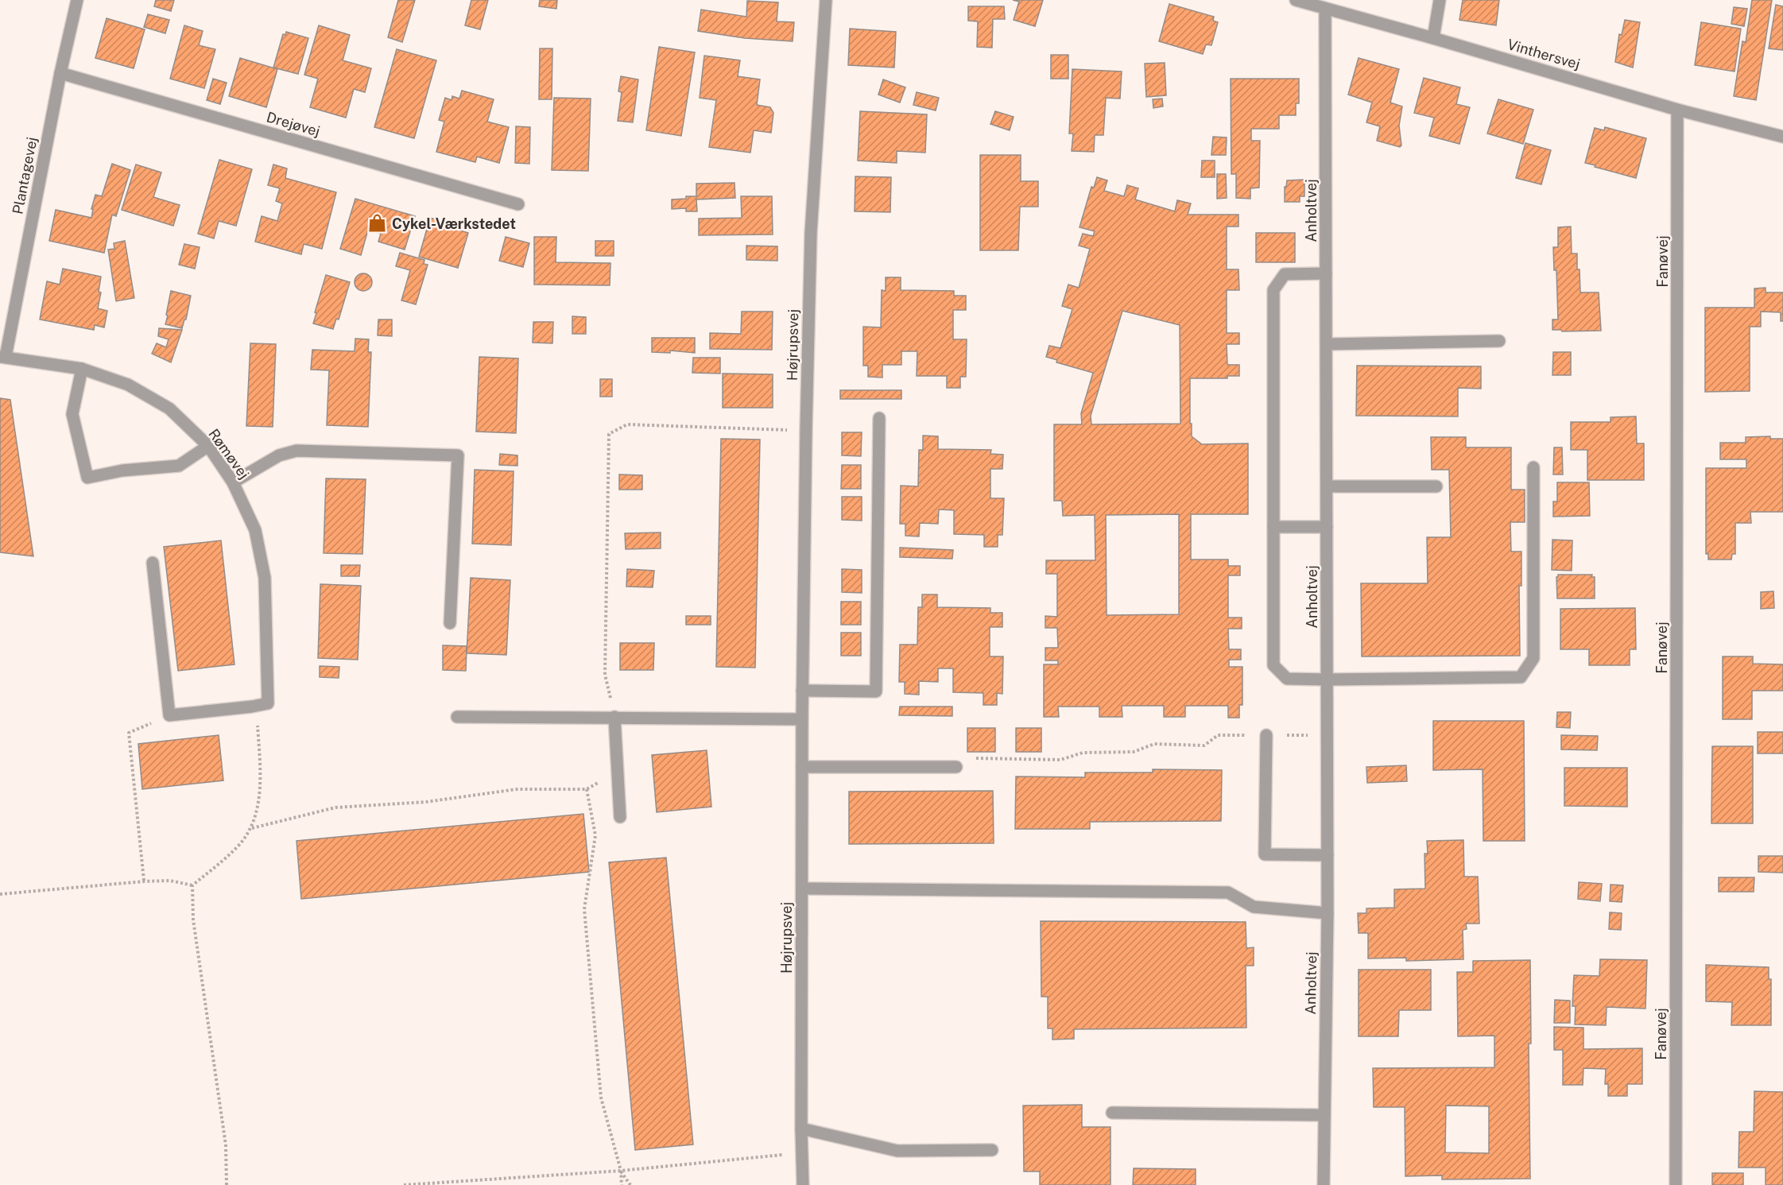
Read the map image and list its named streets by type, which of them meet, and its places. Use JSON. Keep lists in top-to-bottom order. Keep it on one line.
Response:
{"streets":{"street":["Vinthersvej","Drejøvej","Plantagevej","Anholtvej","Fanøvej","Højrupsvej","Rømøvej"]},"crossings":[["Vinthersvej","Anholtvej"],["Vinthersvej","Fanøvej"],["Drejøvej","Plantagevej"],["Plantagevej","Rømøvej"]],"places":{"shop":["Cykel-Værkstedet"]}}
